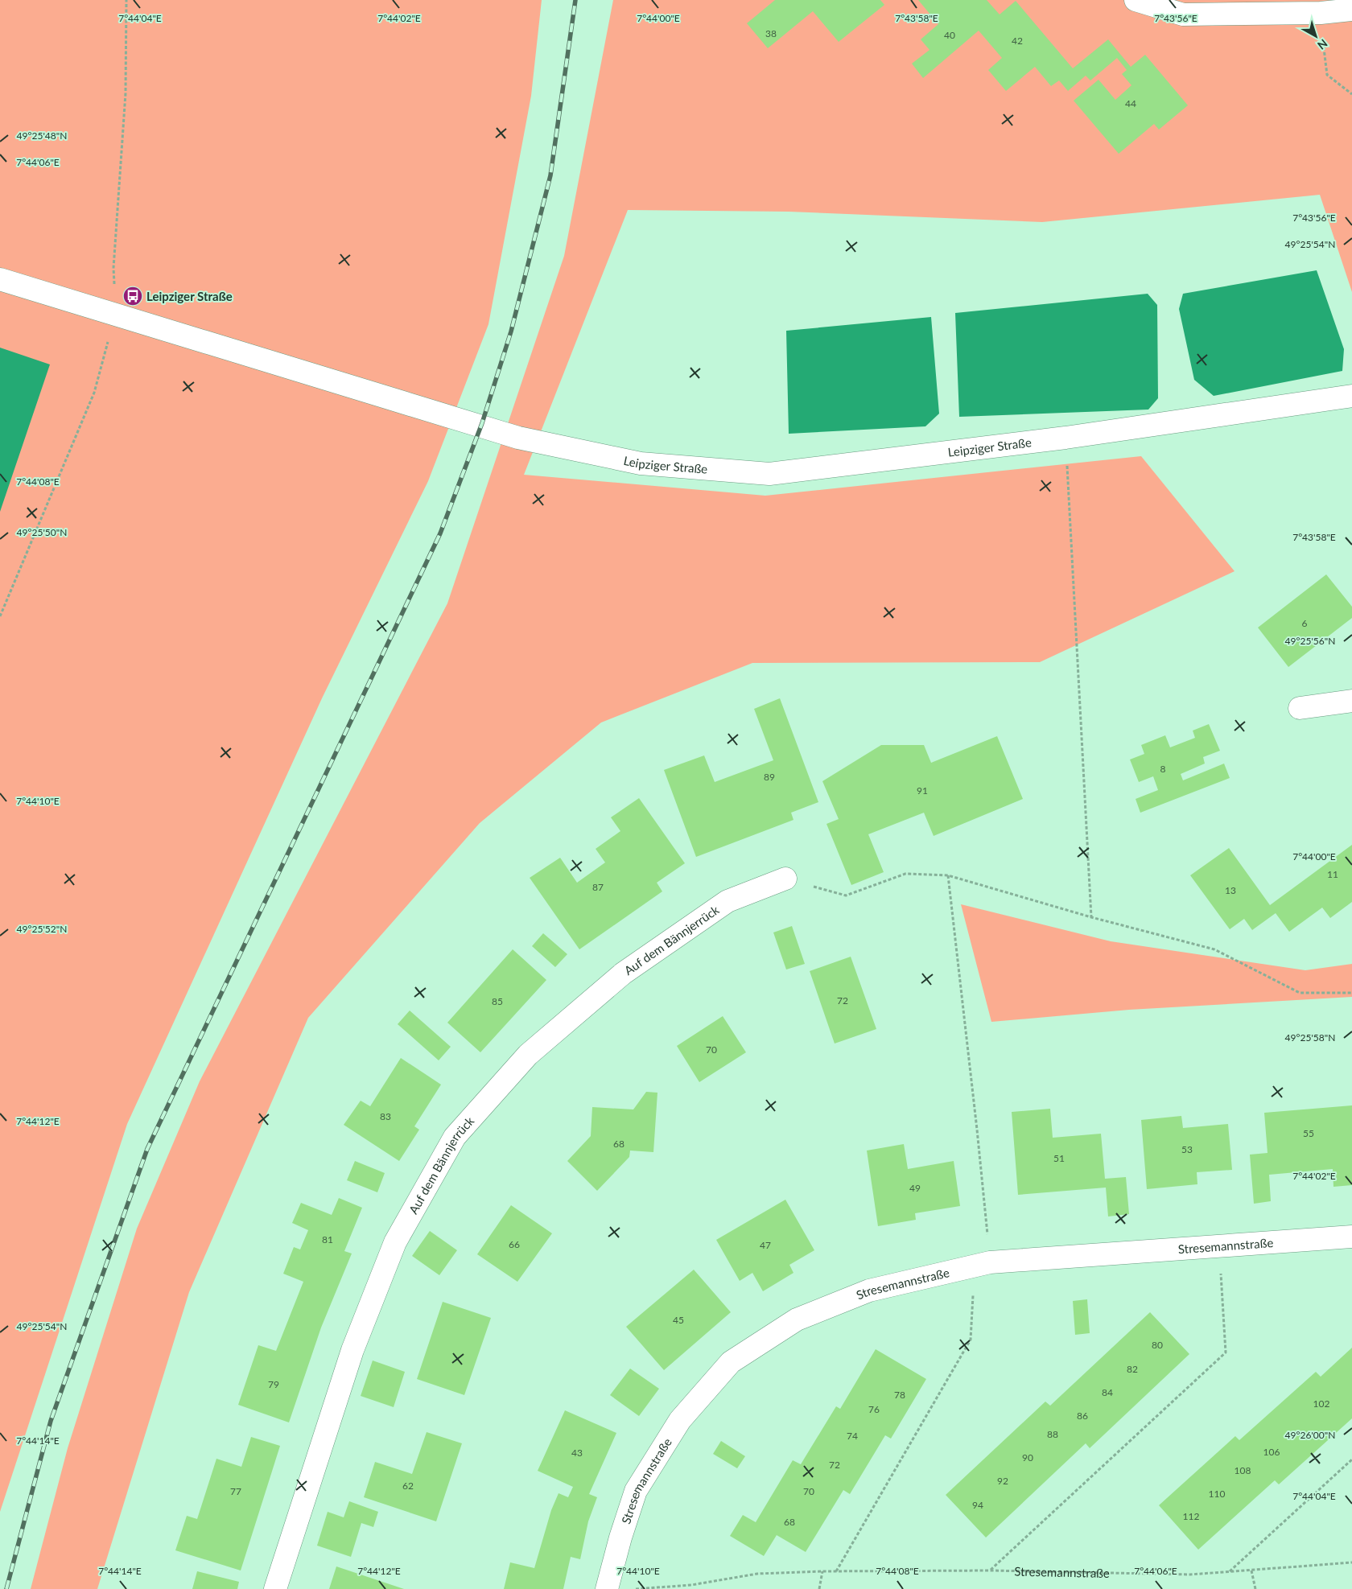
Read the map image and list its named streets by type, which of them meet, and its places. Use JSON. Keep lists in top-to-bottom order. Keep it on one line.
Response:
{"streets":{"street":["Leipziger Straße","Auf dem Bännjerrück","Stresemannstraße"]},"places":{"bus stop":["Leipziger Straße"]},"house_numbers":["38","40","42","44","6","8","89","91","11","87","13","72","85","70","83","55","68","53","51","49","81","66","47","45","80","82","79","84","78","102","76","86","88","74","106","43","90","72","108","92","62","77","70","110","94","112","68"],"north":"bottom right","coordinates":["7°44'04\"E","7°44'00\"E","7°43'56\"E","7°44'02\"E","7°43'58\"E","49°25'48\"N","7°44'06\"E","49°25'54\"N","7°44'08\"E","49°25'50\"N","49°25'56\"N","7°44'10\"E","49°25'52\"N","49°25'58\"N","7°44'12\"E","49°26'00\"N","7°44'14\"E"]}
